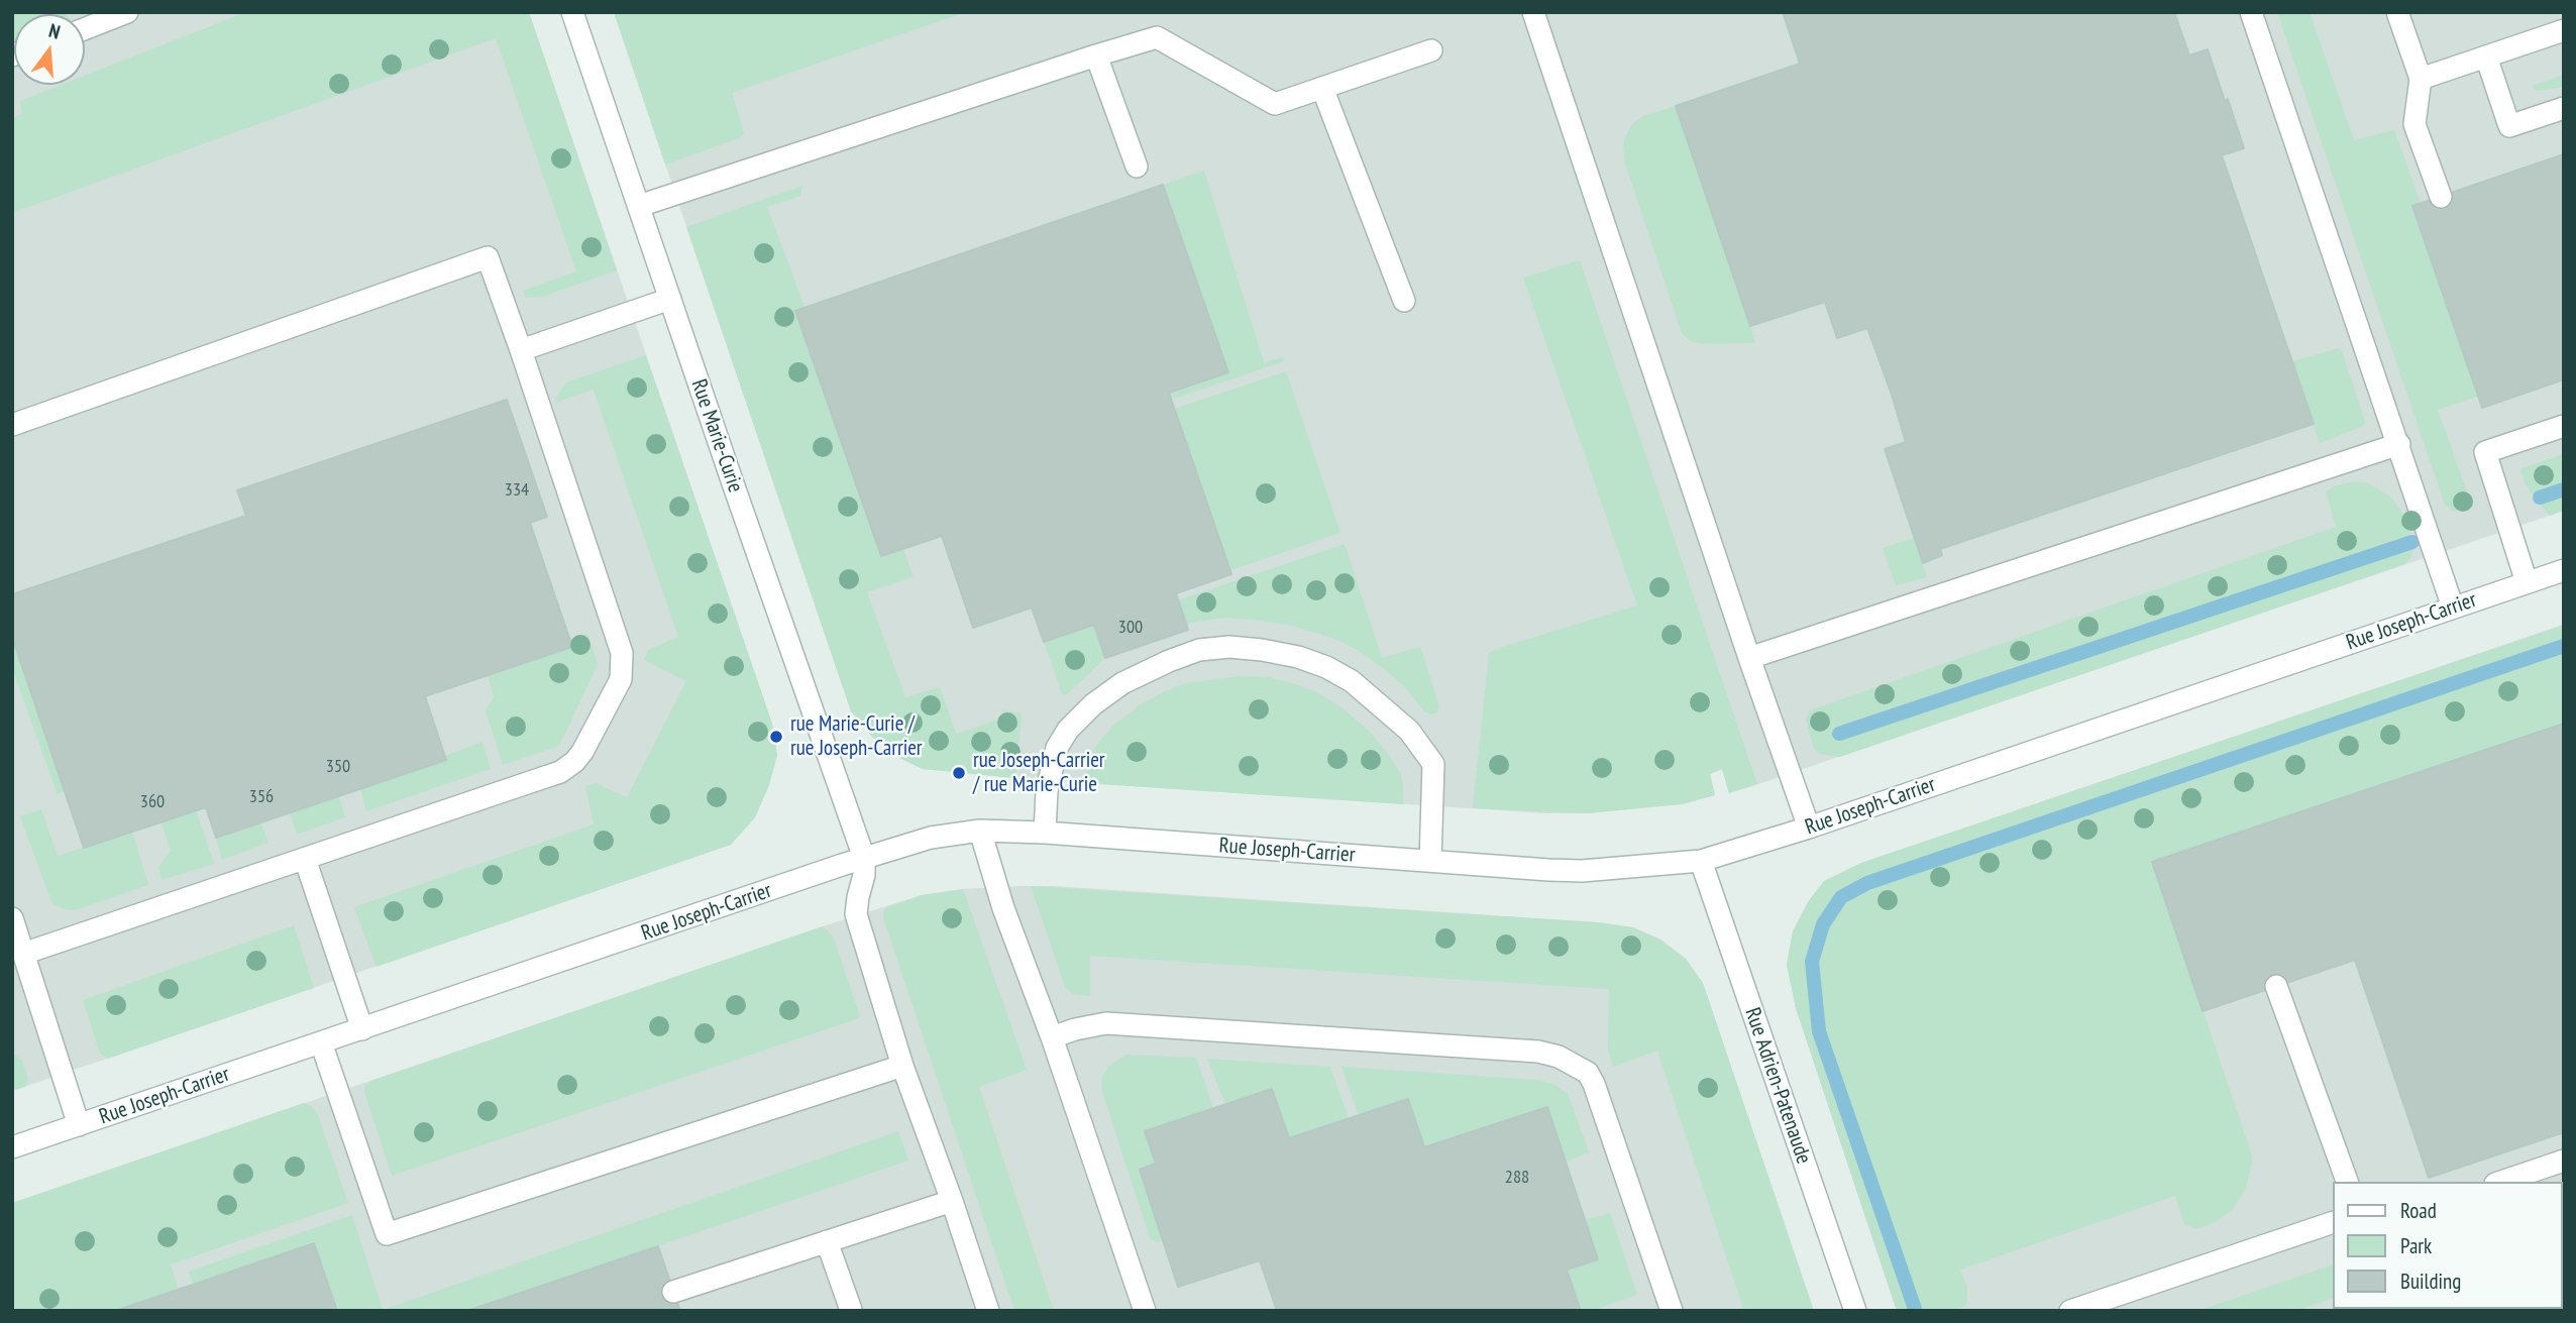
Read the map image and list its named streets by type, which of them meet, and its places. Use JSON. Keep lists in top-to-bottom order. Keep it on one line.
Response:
{"streets":{"street":["Rue Marie-Curie","Rue Joseph-Carrier","Rue Adrien-Patenaude"]},"crossings":[["Rue Marie-Curie","Rue Joseph-Carrier"],["Rue Joseph-Carrier","Rue Adrien-Patenaude"]],"places":["rue Marie-Curie / rue Joseph-Carrier","rue Joseph-Carrier / rue Marie-Curie"],"house_numbers":["334","300","350","356","360","288"],"legend":["Road","Park","Building"],"north":"top"}
